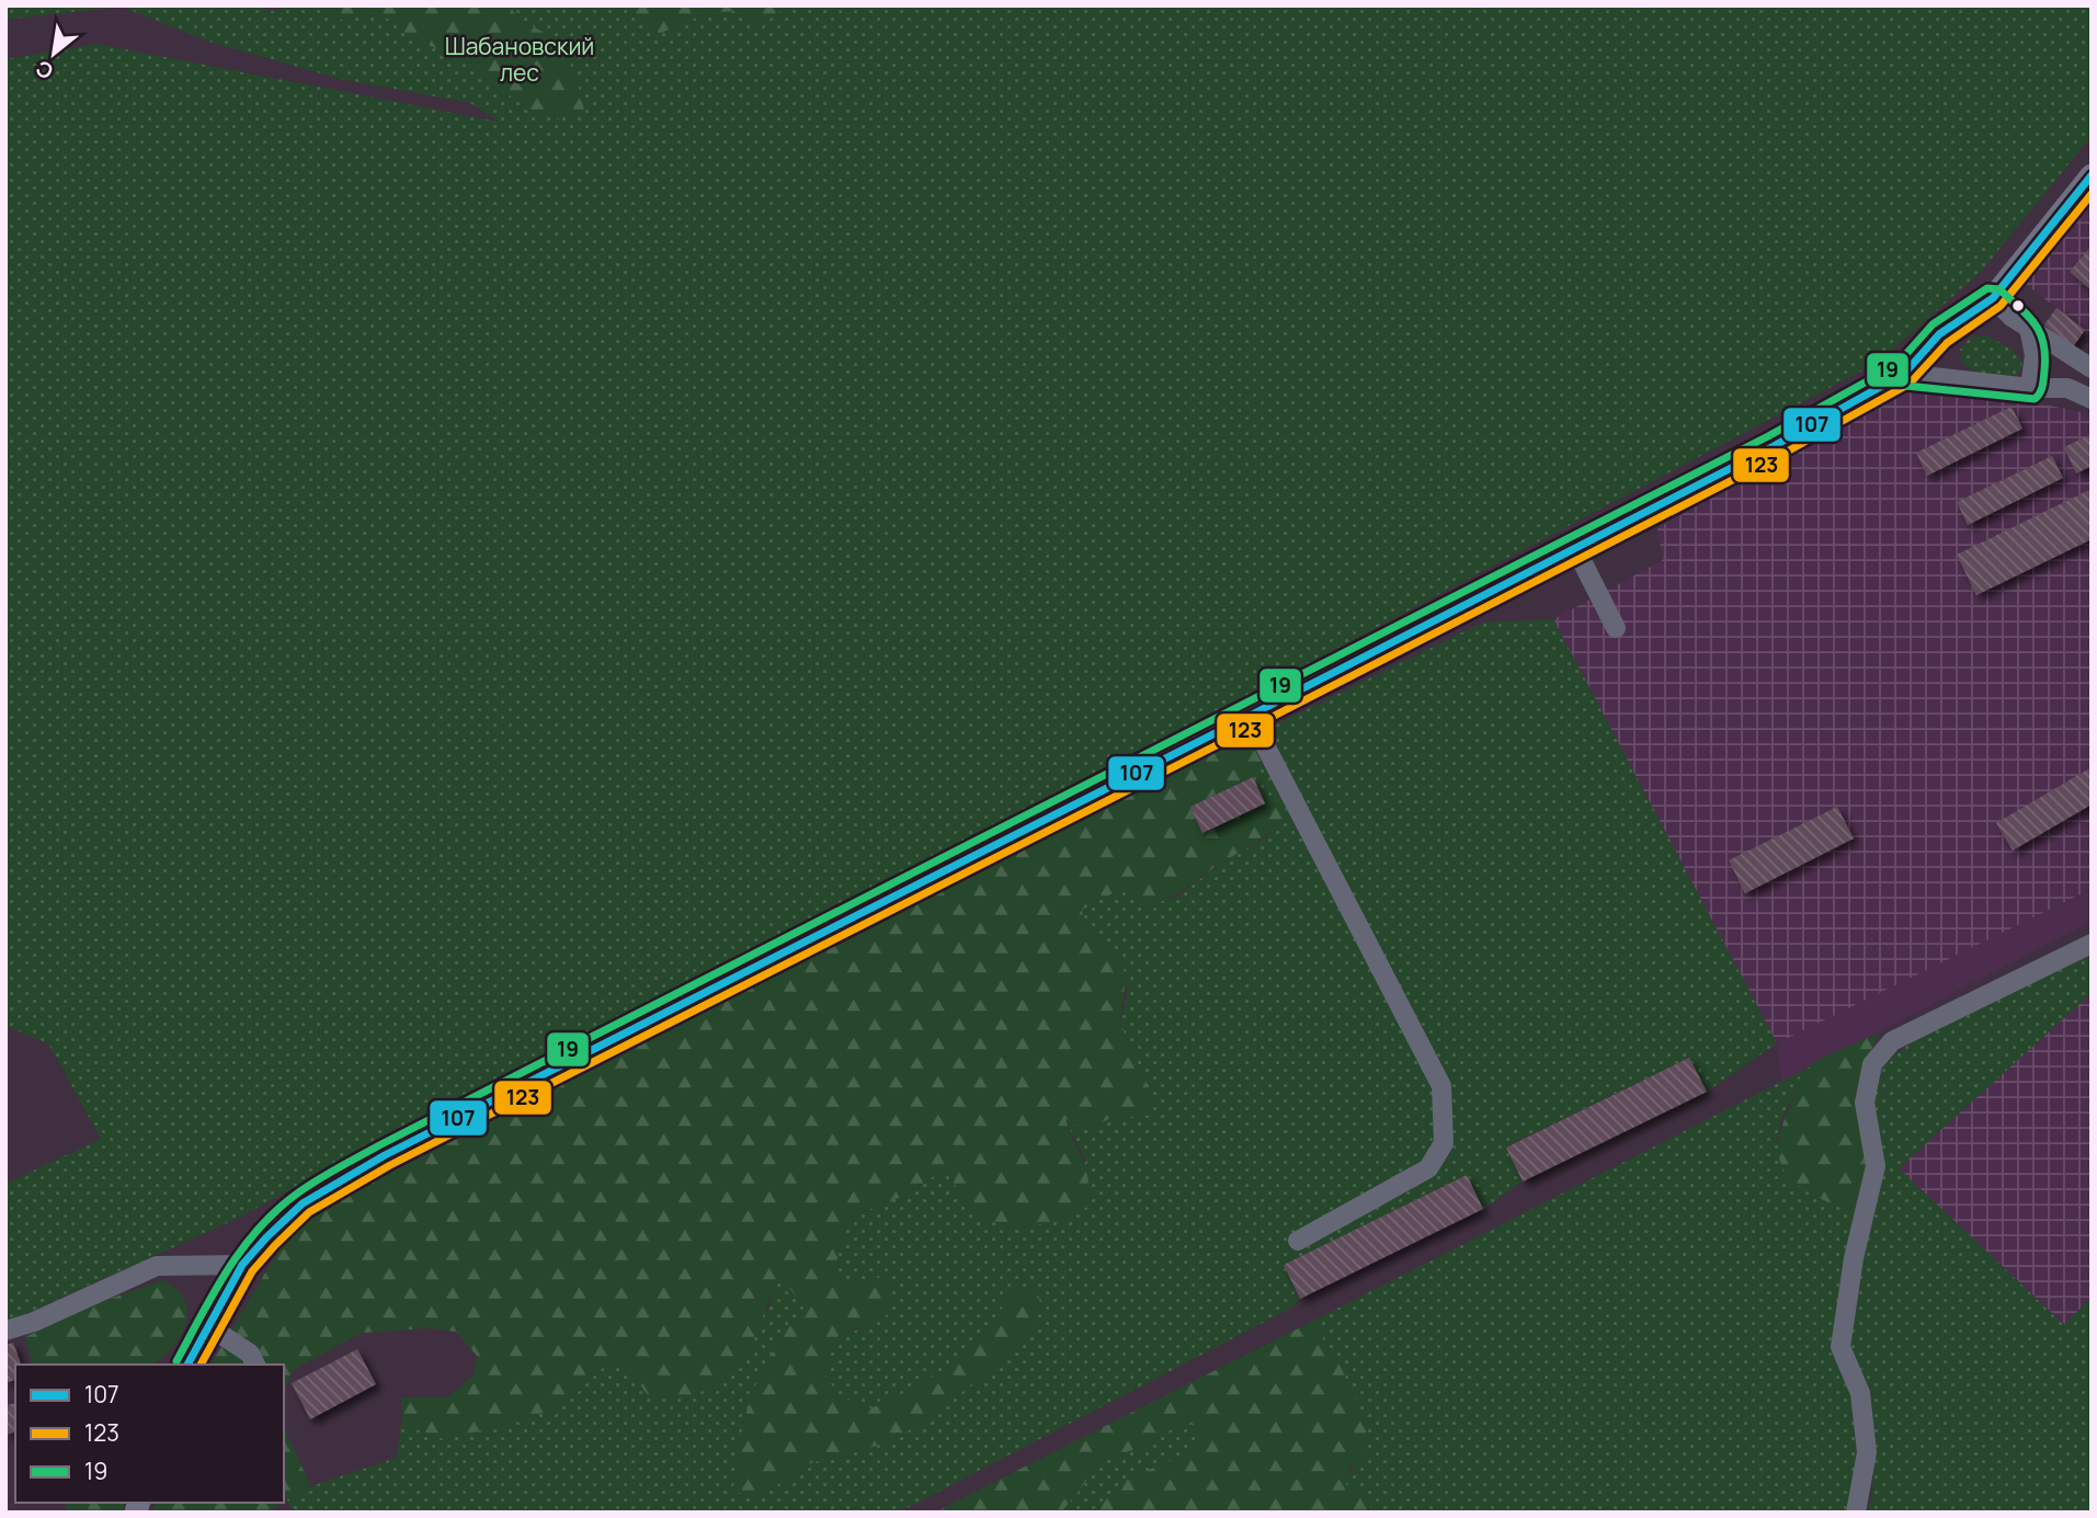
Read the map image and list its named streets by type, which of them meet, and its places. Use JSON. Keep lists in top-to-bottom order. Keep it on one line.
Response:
{"parks":["Шабановский лес"],"lines":["transit line 107","transit line 123","transit line 19"],"legend":["107","123","19"],"north":"bottom left"}
